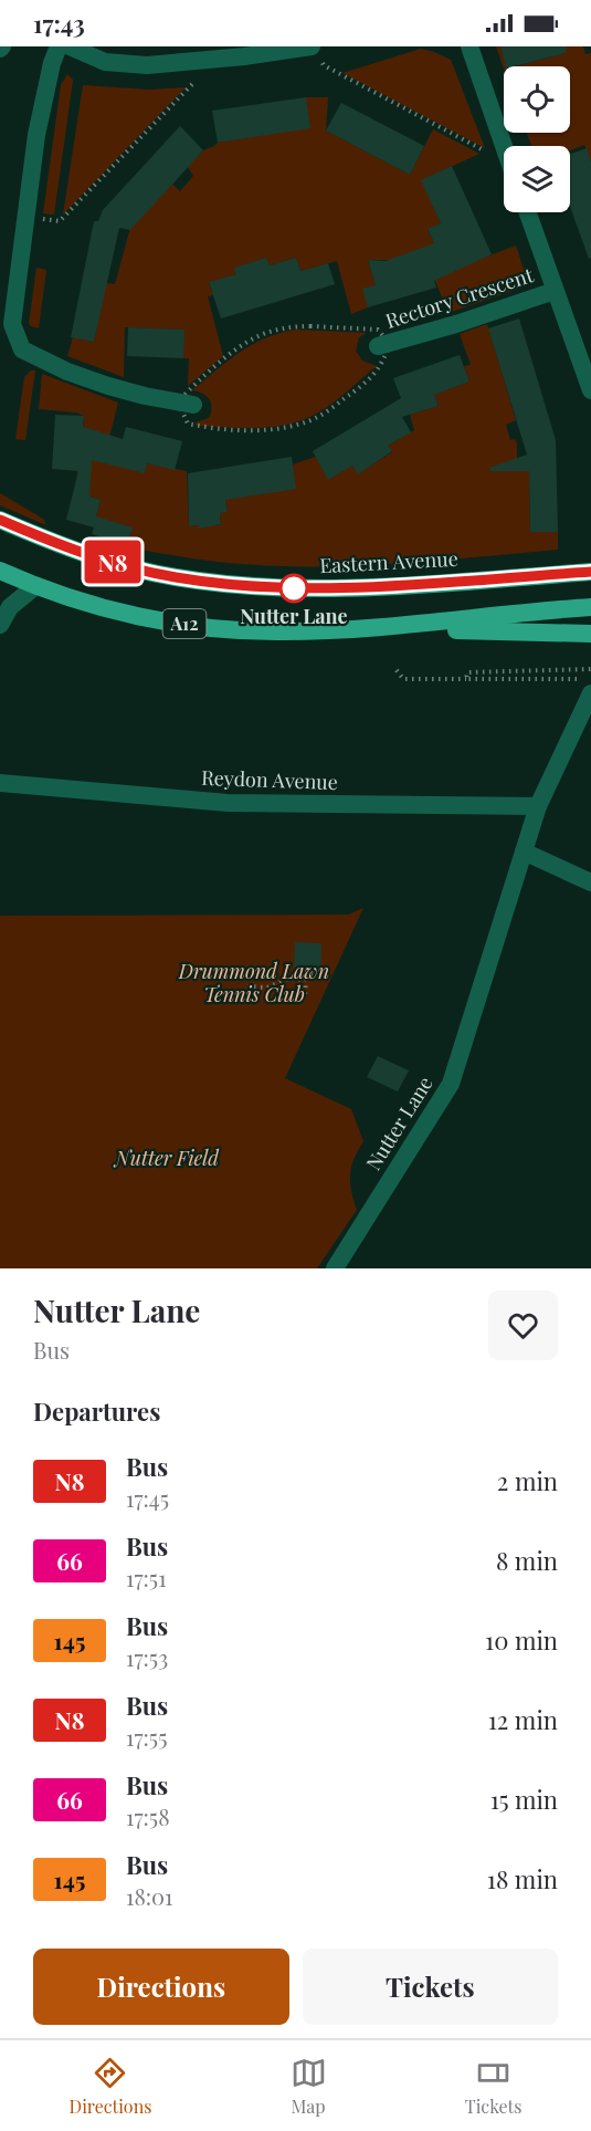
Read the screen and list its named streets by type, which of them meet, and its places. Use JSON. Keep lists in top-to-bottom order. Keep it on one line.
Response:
{"streets":{"highway":["Eastern Avenue","A12"],"street":["Rectory Crescent","Reydon Avenue","Nutter Lane"]},"crossings":[["Reydon Avenue","Nutter Lane"]],"parks":["Drummond Lawn Tennis Club","Nutter Field"],"places":["Nutter Lane"],"lines":["bus line N8"],"page":{"status":"17:43","on_map":"N8","heading":[["Nutter Lane","Bus"],"Departures"],"list":[{"mark":"N8","name":"Bus","note":"17:45","value":"2 min"},{"mark":"66","name":"Bus","note":"17:51","value":"8 min"},{"mark":"145","name":"Bus","note":"17:53","value":"10 min"},{"mark":"N8","name":"Bus","note":"17:55","value":"12 min"},{"mark":"66","name":"Bus","note":"17:58","value":"15 min"},{"mark":"145","name":"Bus","note":"18:01","value":"18 min"}],"buttons":["Directions","Tickets"],"tabs":["Directions","Map","Tickets"]}}
